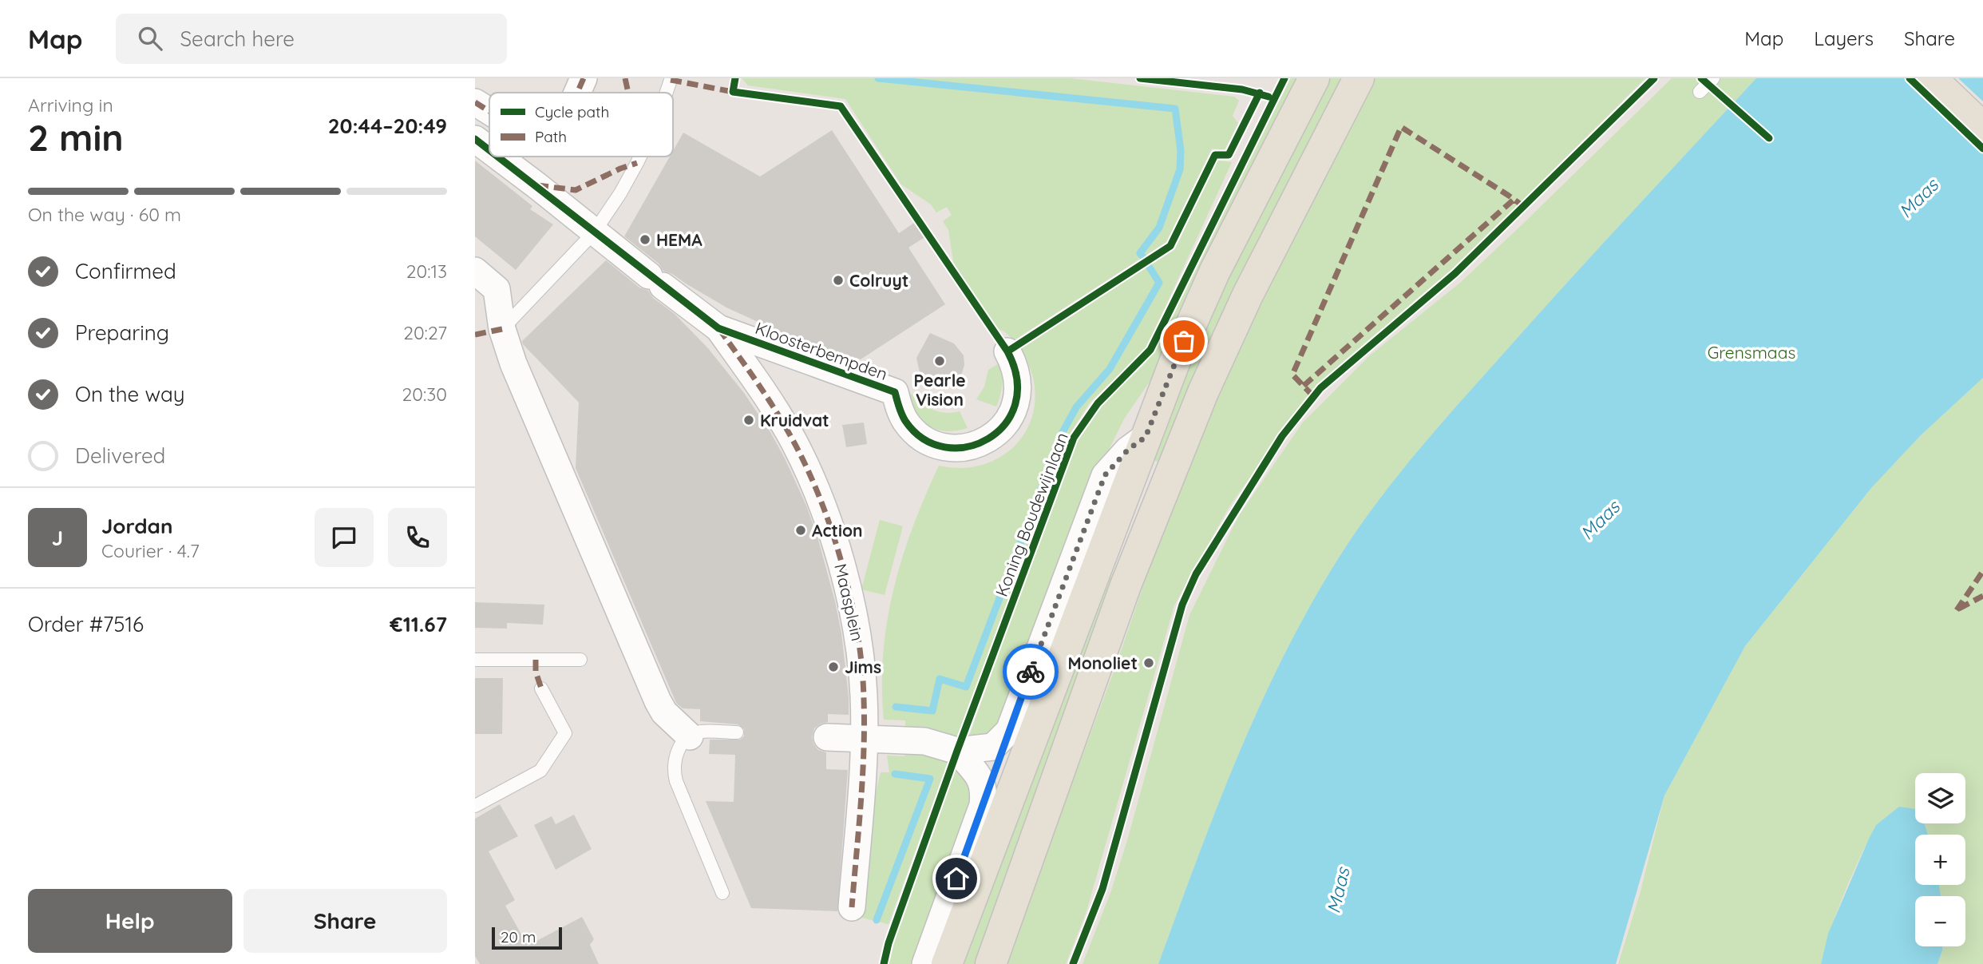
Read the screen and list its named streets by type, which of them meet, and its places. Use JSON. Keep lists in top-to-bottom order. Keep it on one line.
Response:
{"streets":{"street":["Kloosterbempden","Maasplein"],"cycle path":["Koning Boudewijnlaan"]},"crossings":[["Kloosterbempden","Maasplein"]],"water":["Maas"],"parks":["Grensmaas"],"places":["HEMA","Colruyt","Pearle Vision","Kruidvat","Action","Monoliet","Jims"],"legend":["Cycle path","Path"],"scale_bar":"20 m","page":{"header":"Map","search":"Search here","nav":["Map","Layers","Share"],"heading":["2 min","Arriving in","20:44–20:49"],"panel":["Jordan","Courier · 4.7","Order #7516","€11.67"],"bar":"On the way · 60 m","list":[["Confirmed","20:13"],["Preparing","20:27"],["On the way","20:30"],"Delivered"],"round":"J","map_buttons":["+","−"],"buttons":["Help","Share"],"scale":"20 m"}}
